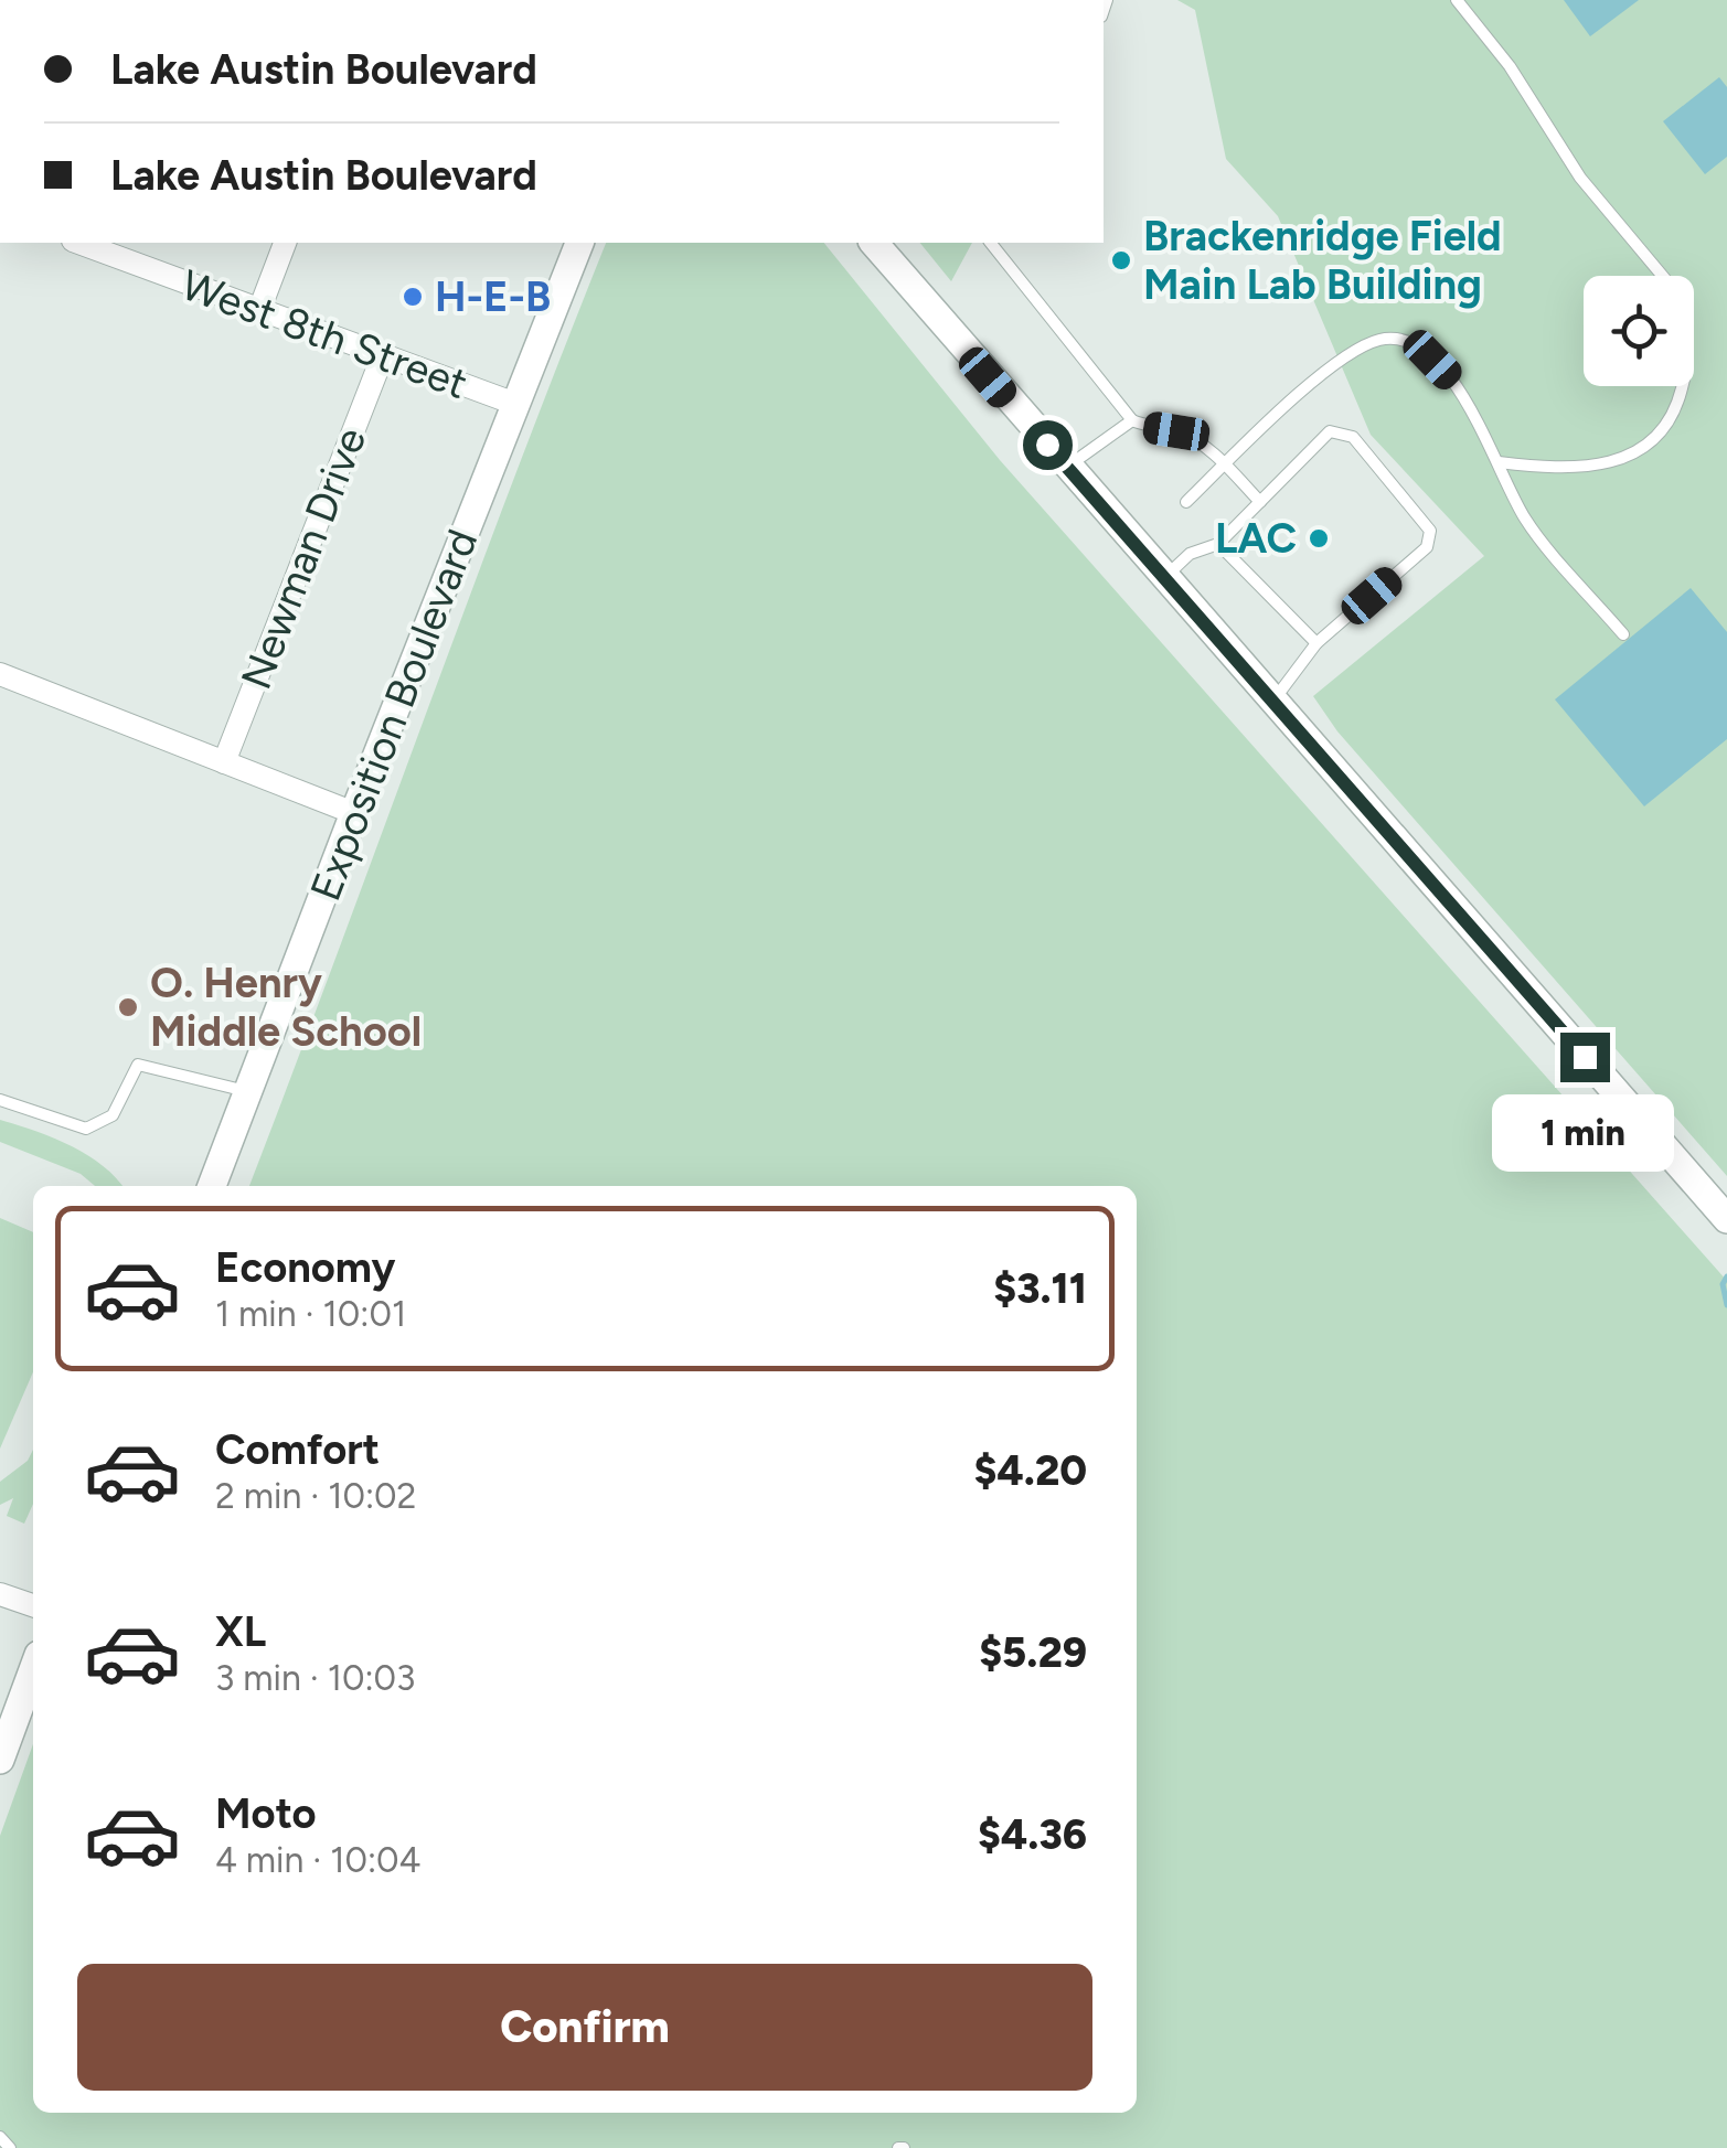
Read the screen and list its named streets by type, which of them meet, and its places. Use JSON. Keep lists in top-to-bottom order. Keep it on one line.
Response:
{"streets":{"street":["West 8th Street","Newman Drive","Exposition Boulevard"]},"crossings":[["West 8th Street","Newman Drive"],["West 8th Street","Exposition Boulevard"]],"places":["Brackenridge Field Main Lab Building","H-E-B","LAC","O. Henry Middle School"],"page":{"banner":["Lake Austin Boulevard","Lake Austin Boulevard"],"bubble":"1 min","list":[{"name":"Economy","note":"1 min · 10:01","value":"$3.11"},{"name":"Comfort","note":"2 min · 10:02","value":"$4.20"},{"name":"XL","note":"3 min · 10:03","value":"$5.29"},{"name":"Moto","note":"4 min · 10:04","value":"$4.36"}],"buttons":"Confirm"}}
